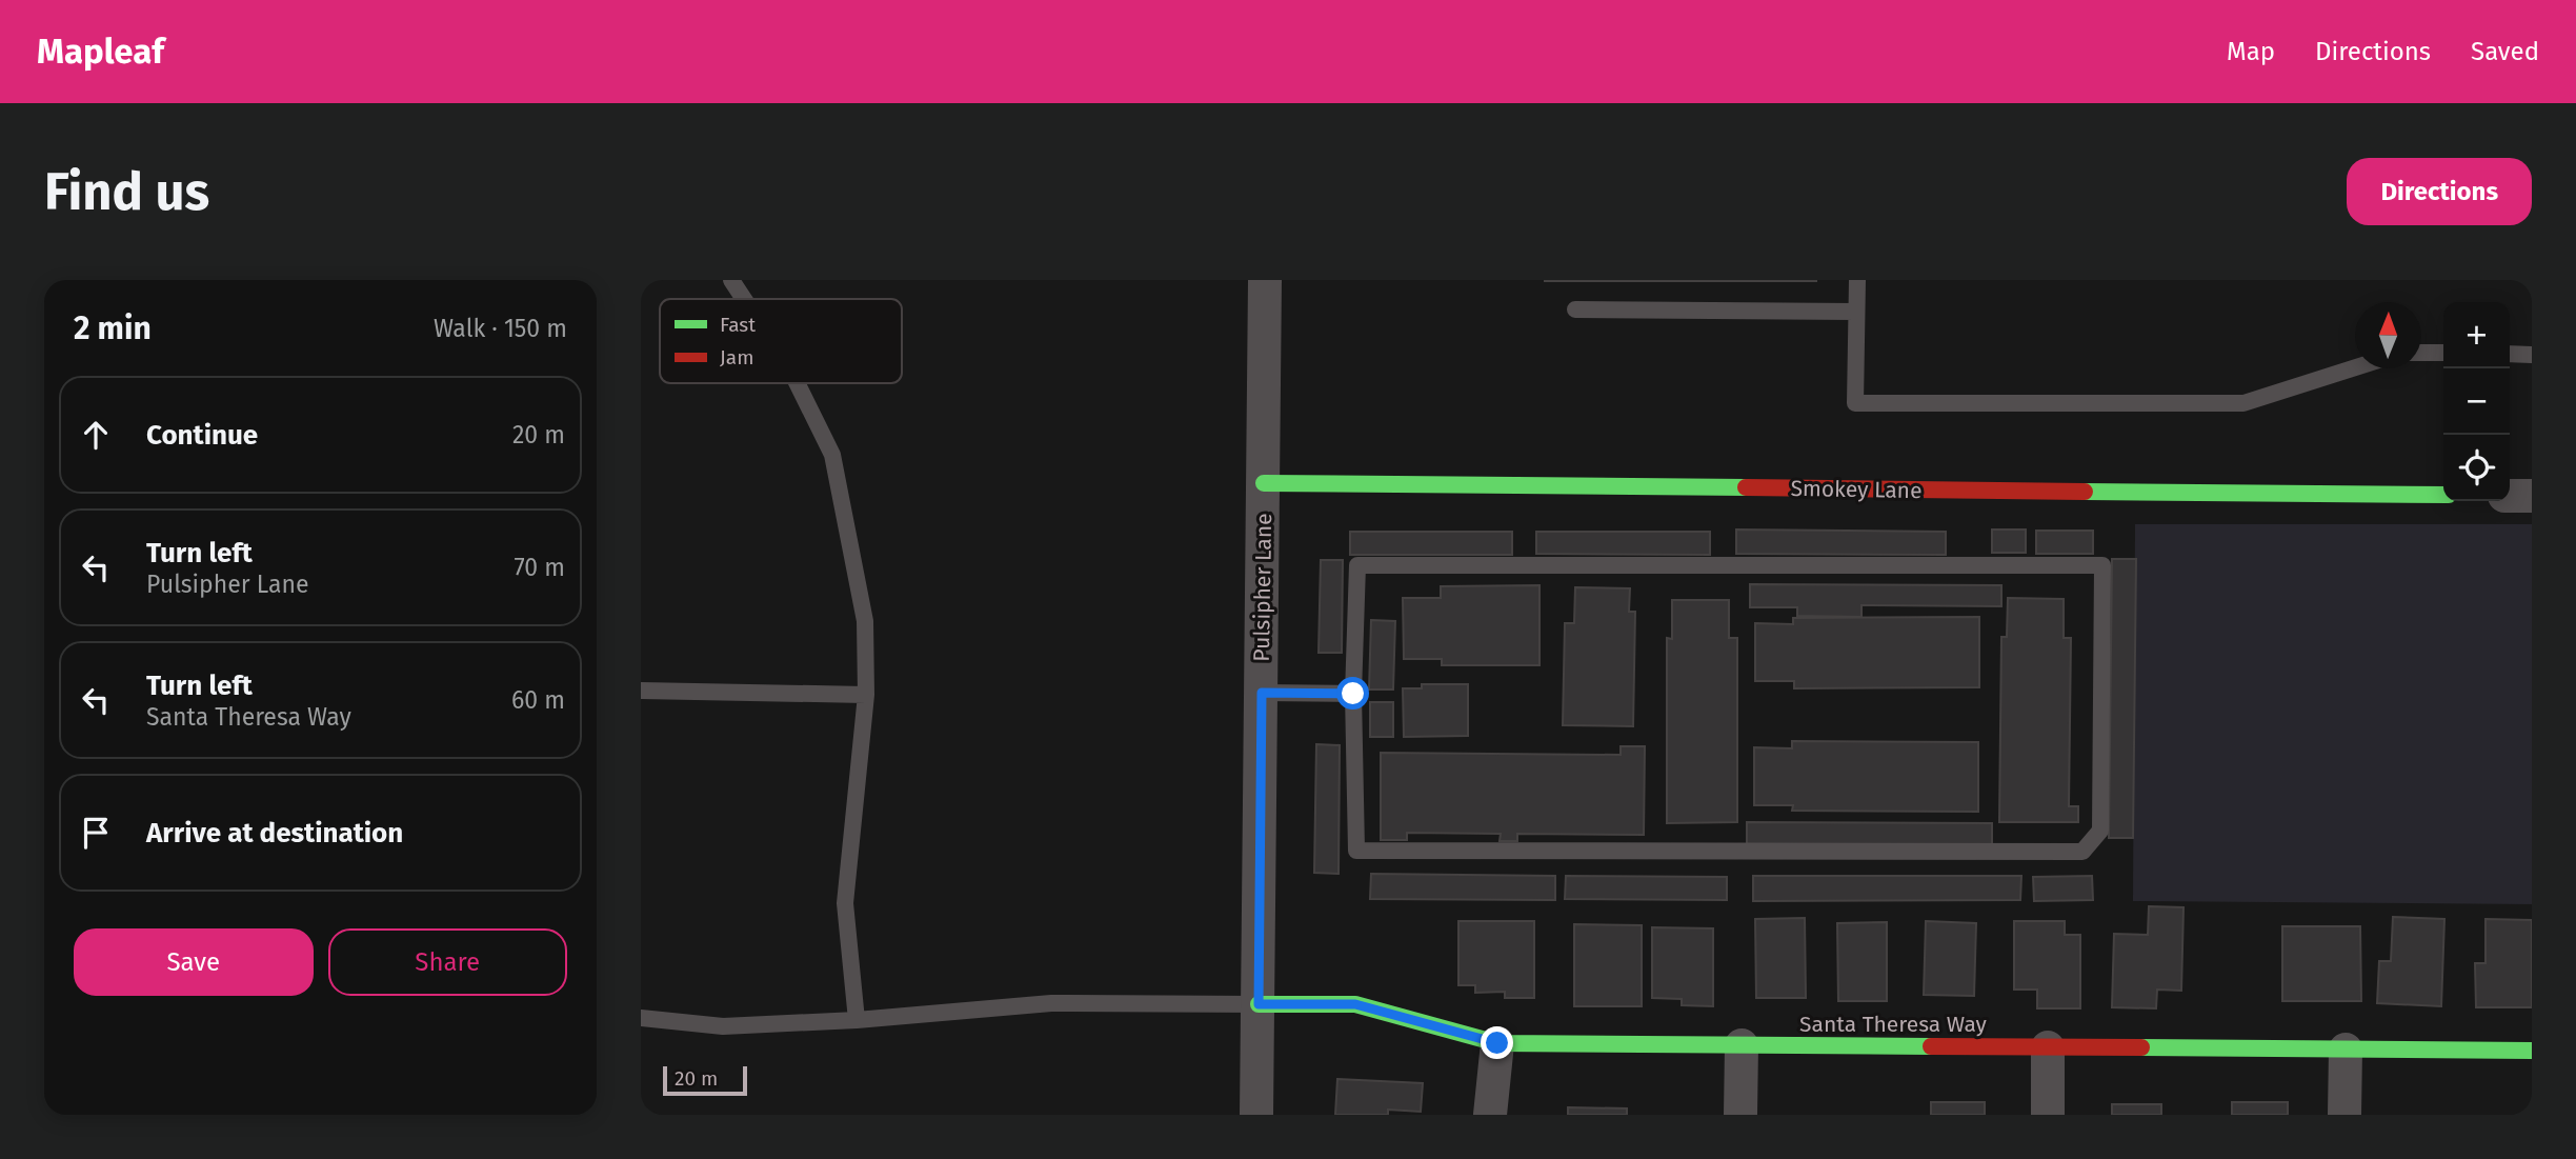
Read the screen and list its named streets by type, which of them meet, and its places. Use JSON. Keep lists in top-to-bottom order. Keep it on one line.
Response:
{"streets":{"street":["Smokey Lane","Pulsipher Lane","Santa Theresa Way"]},"crossings":[["Smokey Lane","Pulsipher Lane"],["Pulsipher Lane","Santa Theresa Way"]],"legend":["Fast","Jam"],"scale_bar":"20 m","north":"top","page":{"header":"Mapleaf","nav":["Map","Directions","Saved"],"buttons":["Directions",["Save","Share"]],"title":"Find us","heading":["2 min","Walk · 150 m"],"map_buttons":["+","−"],"list":[["Continue","20 m"],["Turn left","Pulsipher Lane","70 m"],["Turn left","Santa Theresa Way","60 m"],"Arrive at destination"],"scale":"20 m"}}
